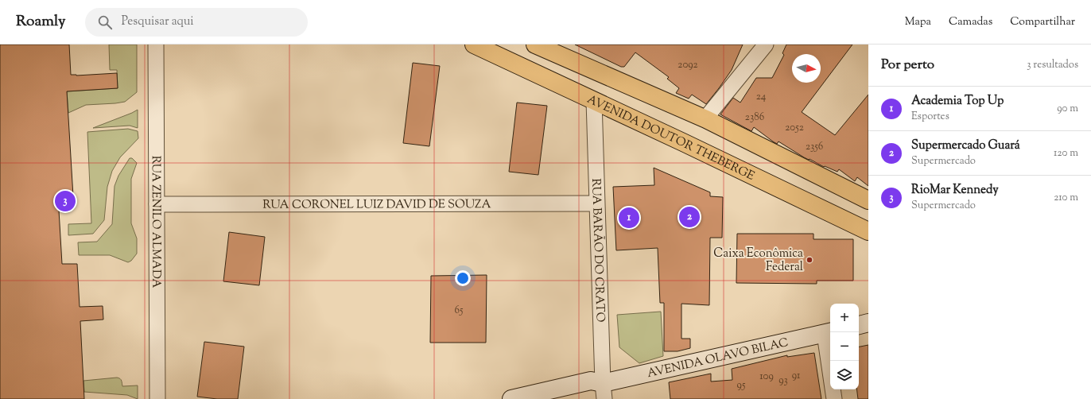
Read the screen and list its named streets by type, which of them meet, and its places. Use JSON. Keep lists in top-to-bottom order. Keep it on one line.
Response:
{"streets":{"main road":["AVENIDA DOUTOR THEBERGE"],"street":["RUA CORONEL LUIZ DAVID DE SOUZA","RUA ZENILO ALMADA","RUA BARÃO DO CRATO","AVENIDA OLAVO BILAC"]},"crossings":[["AVENIDA DOUTOR THEBERGE","RUA BARÃO DO CRATO"],["RUA CORONEL LUIZ DAVID DE SOUZA","RUA ZENILO ALMADA"],["RUA CORONEL LUIZ DAVID DE SOUZA","RUA BARÃO DO CRATO"],["RUA BARÃO DO CRATO","AVENIDA OLAVO BILAC"]],"places":["Caixa Econômica Federal"],"house_numbers":["2092","24","2386","2052","2356","65","91","109","93","95"],"north":"right","page":{"header":"Roamly","search":"Pesquisar aqui","nav":["Mapa","Camadas","Compartilhar"],"heading":["Por perto","3 resultados"],"list":[{"mark":"1","name":"Academia Top Up","note":"Esportes","value":"90 m"},{"mark":"2","name":"Supermercado Guará","note":"Supermercado","value":"120 m"},{"mark":"3","name":"RioMar Kennedy","note":"Supermercado","value":"210 m"}],"pins":["3","2","1"],"map_buttons":["+","−"]}}
